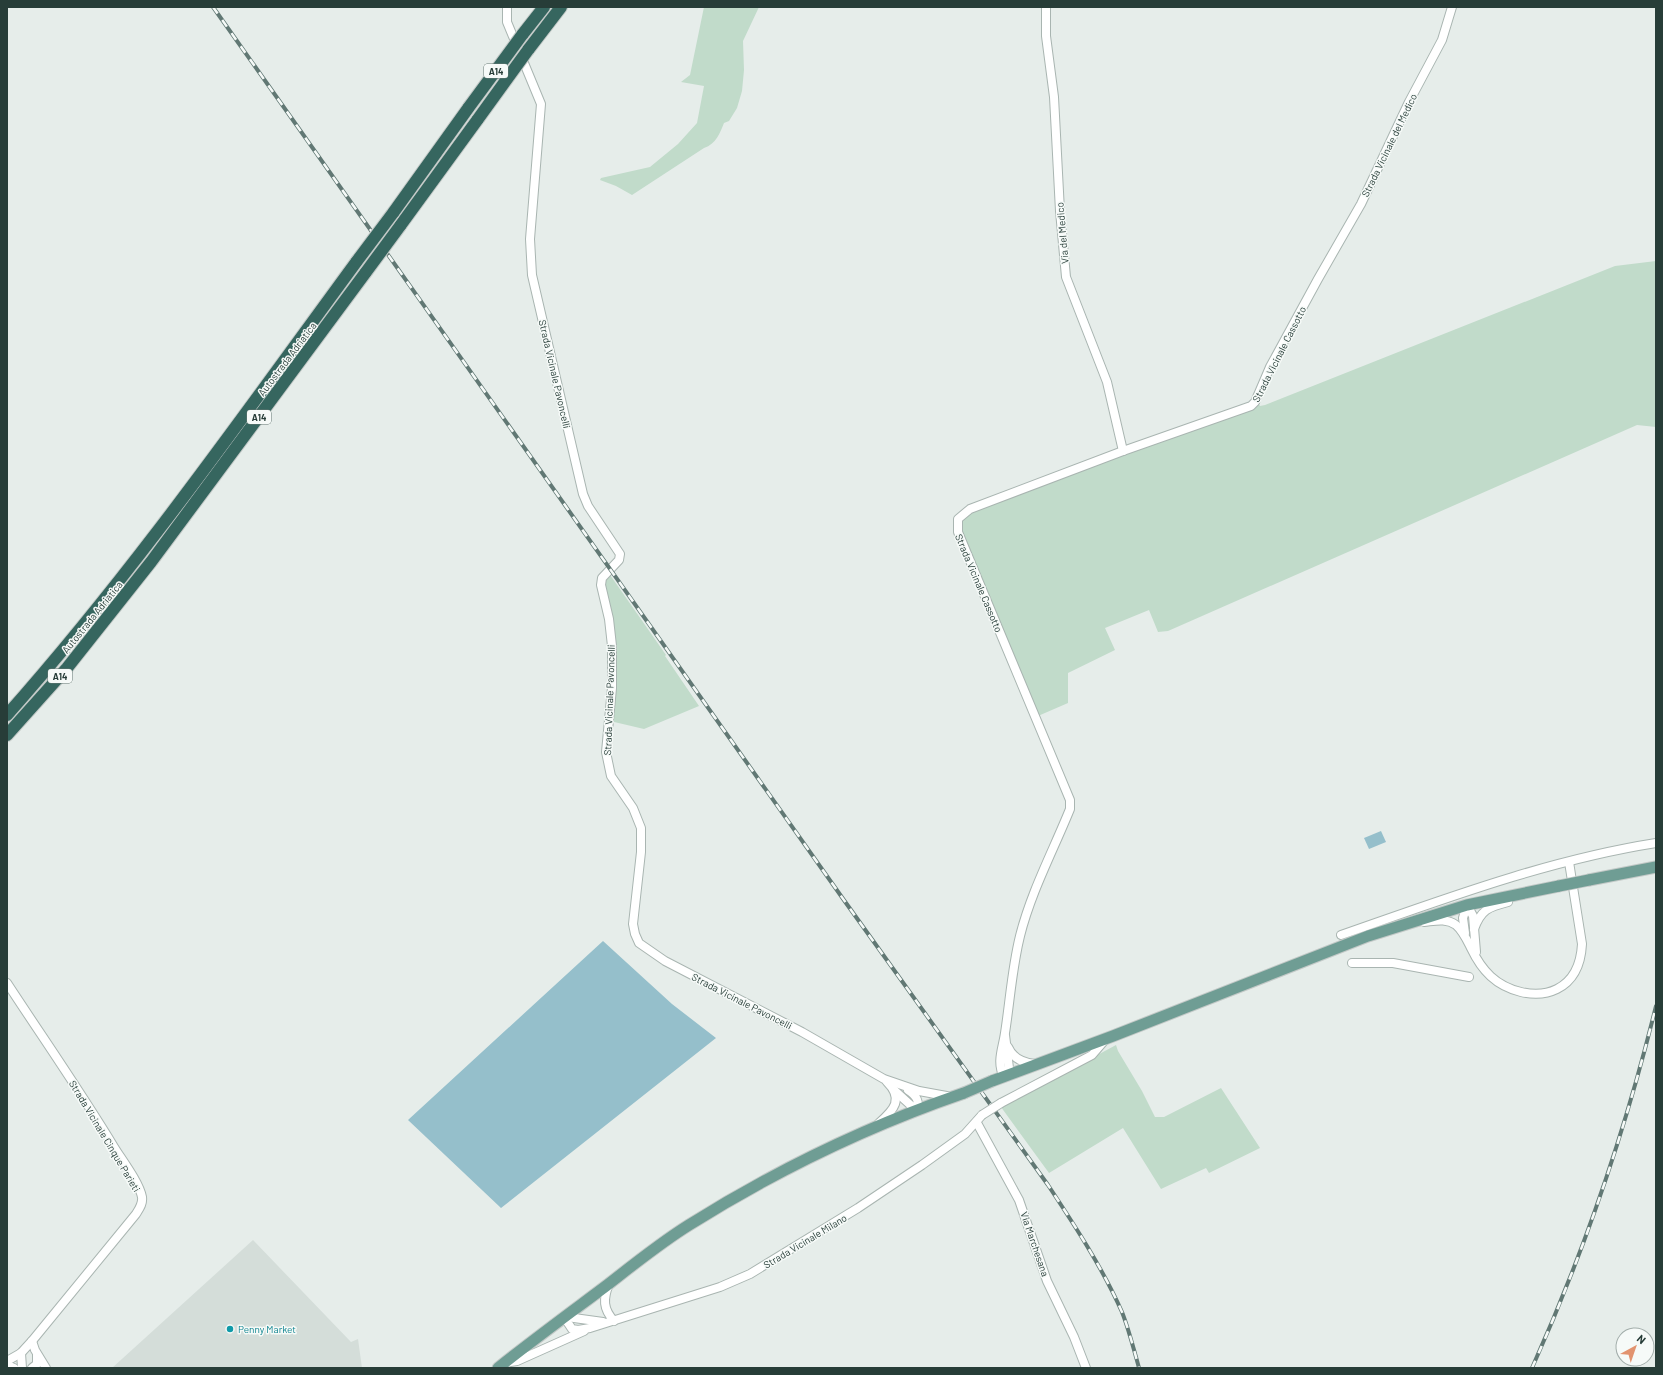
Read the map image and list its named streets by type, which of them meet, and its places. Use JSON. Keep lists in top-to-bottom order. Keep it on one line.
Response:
{"streets":{"highway":["A14","Autostrada Adriatica"],"street":["Strada Vicinale del Medico","Via del Medico","Strada Vicinale Cassotto","Strada Vicinale Pavoncelli","Strada Vicinale Cinque Parieti","Strada Vicinale Milano","Via Marchesana"]},"crossings":[["Strada Vicinale del Medico","Strada Vicinale Cassotto"],["Via del Medico","Strada Vicinale Cassotto"],["Strada Vicinale Milano","Via Marchesana"]],"places":["Penny Market"],"north":"top right"}
